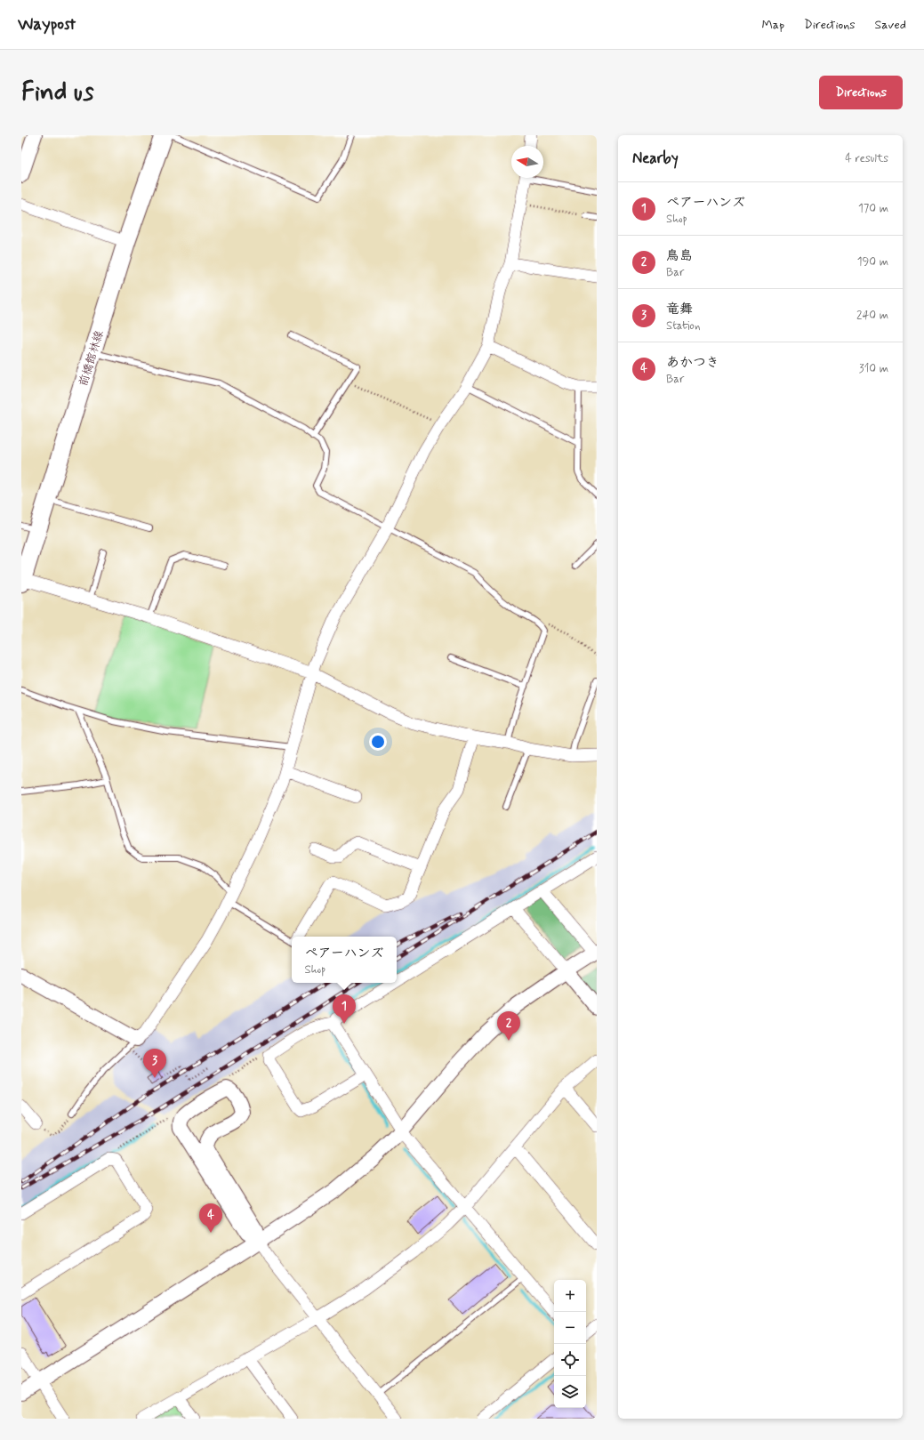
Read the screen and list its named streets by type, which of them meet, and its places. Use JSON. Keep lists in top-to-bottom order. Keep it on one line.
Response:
{"streets":{"main road":["前橋館林線"]},"north":"left","page":{"header":"Waypost","nav":["Map","Directions","Saved"],"buttons":"Directions","title":"Find us","heading":["Nearby","4 results"],"list":[{"mark":"1","name":"ペアーハンズ","note":"Shop","value":"170 m"},{"mark":"2","name":"鳥島","note":"Bar","value":"190 m"},{"mark":"3","name":"竜舞","note":"Station","value":"240 m"},{"mark":"4","name":"あかつき","note":"Bar","value":"310 m"}],"popup":["ペアーハンズ","Shop"],"pins":["1","2","3","4"],"map_buttons":["+","−"]}}
